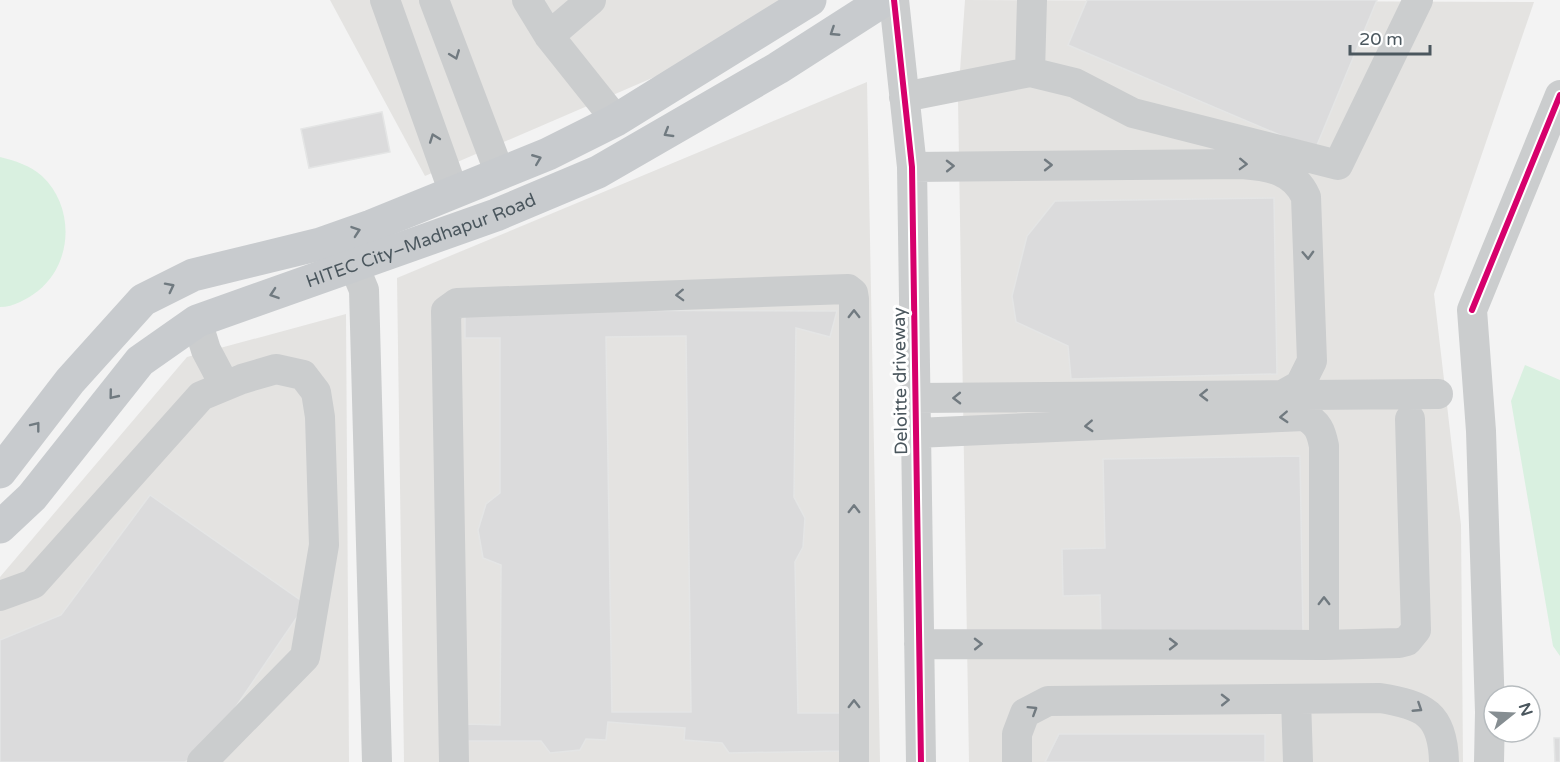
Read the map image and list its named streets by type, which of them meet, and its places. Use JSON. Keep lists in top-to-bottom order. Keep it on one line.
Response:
{"streets":{"main road":["HITEC City–Madhapur Road"],"street":["Deloitte driveway"]},"scale_bar":"20 m","north":"right"}
